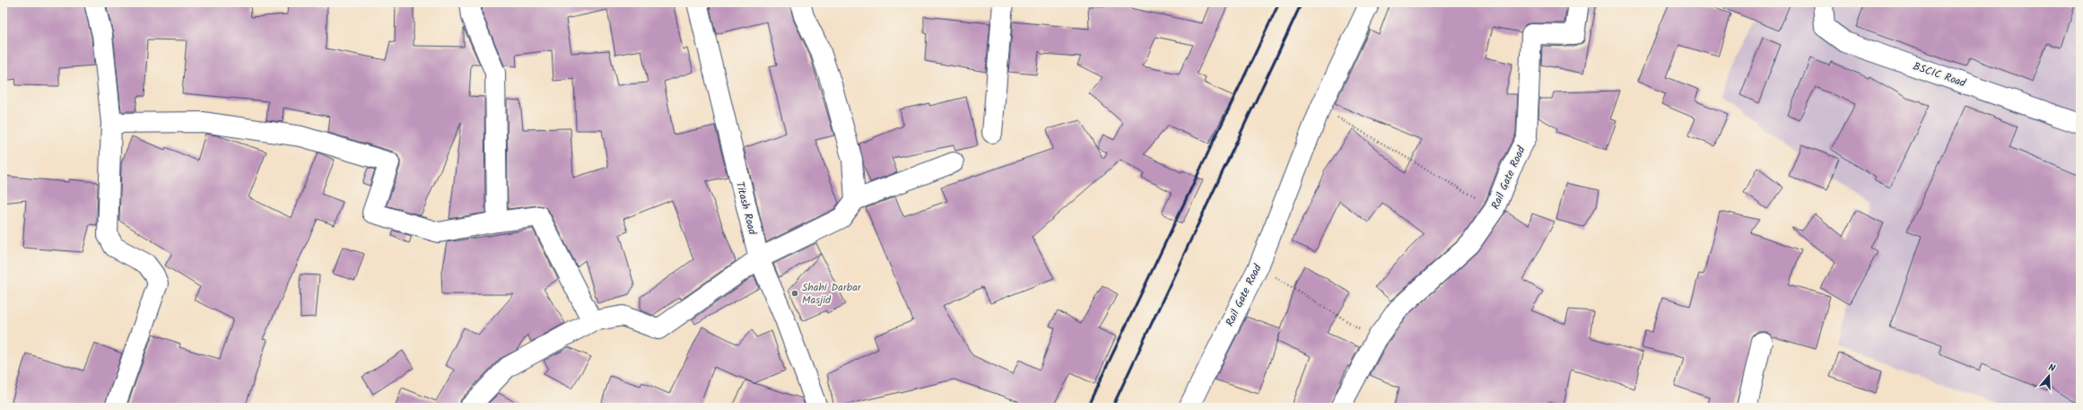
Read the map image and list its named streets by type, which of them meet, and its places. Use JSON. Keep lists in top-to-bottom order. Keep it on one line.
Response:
{"streets":{"street":["BSCIC Road","Rail Gate Road","Titash Road"]},"places":["Shahi Darbar Masjid"],"north":"top"}
